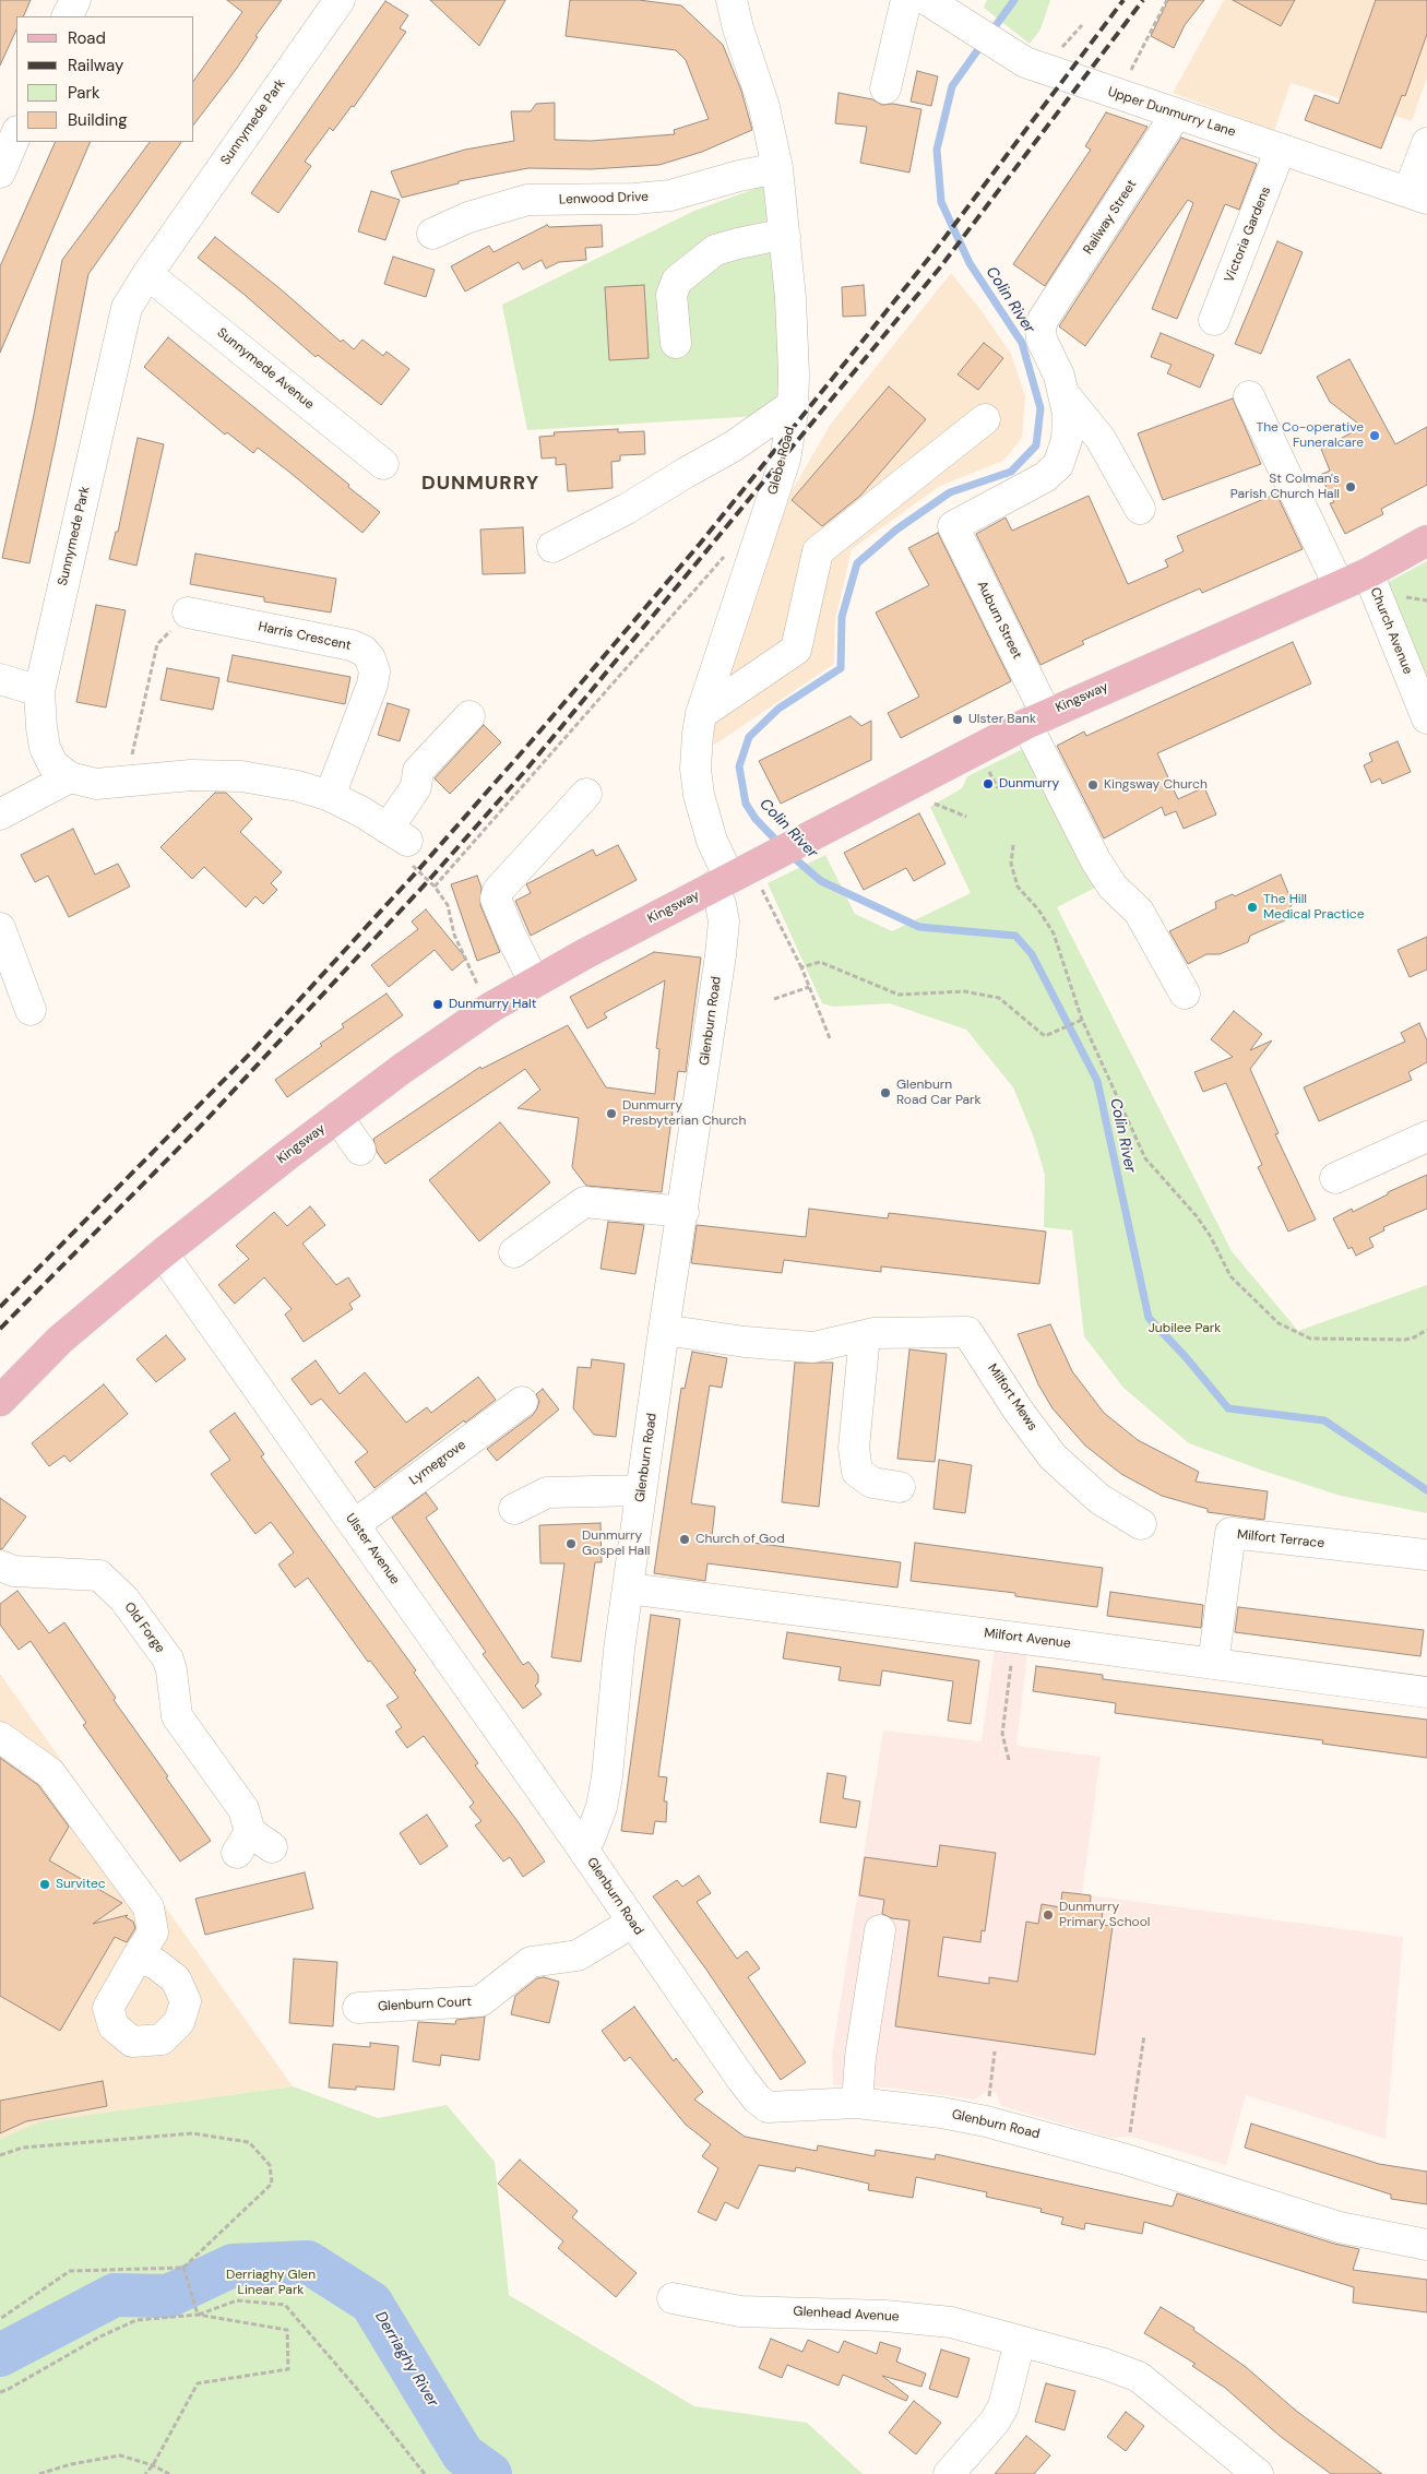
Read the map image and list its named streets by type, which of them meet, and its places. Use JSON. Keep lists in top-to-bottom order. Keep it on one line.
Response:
{"streets":{"main road":["Kingsway"],"street":["Upper Dunmurry Lane","Sunnymede Park","Lenwood Drive","Railway Street","Victoria Gardens","Sunnymede Avenue","Glebe Road","Auburn Street","Church Avenue","Harris Crescent","Glenburn Road","Milfort Mews","Lymegrove","Milfort Terrace","Ulster Avenue","Old Forge","Milfort Avenue","Glenburn Court","Glenhead Avenue"]},"crossings":[["Upper Dunmurry Lane","Railway Street"],["Upper Dunmurry Lane","Victoria Gardens"],["Sunnymede Park","Sunnymede Avenue"],["Sunnymede Park","Harris Crescent"],["Lenwood Drive","Glebe Road"],["Railway Street","Auburn Street"],["Glebe Road","Kingsway"],["Glebe Road","Glenburn Road"],["Auburn Street","Kingsway"],["Church Avenue","Kingsway"],["Kingsway","Glenburn Road"],["Kingsway","Ulster Avenue"],["Glenburn Road","Milfort Mews"],["Glenburn Road","Ulster Avenue"],["Glenburn Road","Milfort Avenue"],["Glenburn Road","Glenburn Court"],["Lymegrove","Ulster Avenue"],["Milfort Terrace","Milfort Avenue"]],"districts":["DUNMURRY"],"water":["Colin River","Derriaghy River"],"parks":["Jubilee Park","Derriaghy Glen Linear Park"],"places":["The Co-operative Funeralcare","St Colman's Parish Church Hall","Ulster Bank","Dunmurry","Kingsway Church","The Hill Medical Practice","Dunmurry Halt","Glenburn Road Car Park","Dunmurry Presbyterian Church","Church of God","Dunmurry Gospel Hall","Survitec","Dunmurry Primary School"],"legend":["Road","Railway","Park","Building"]}
